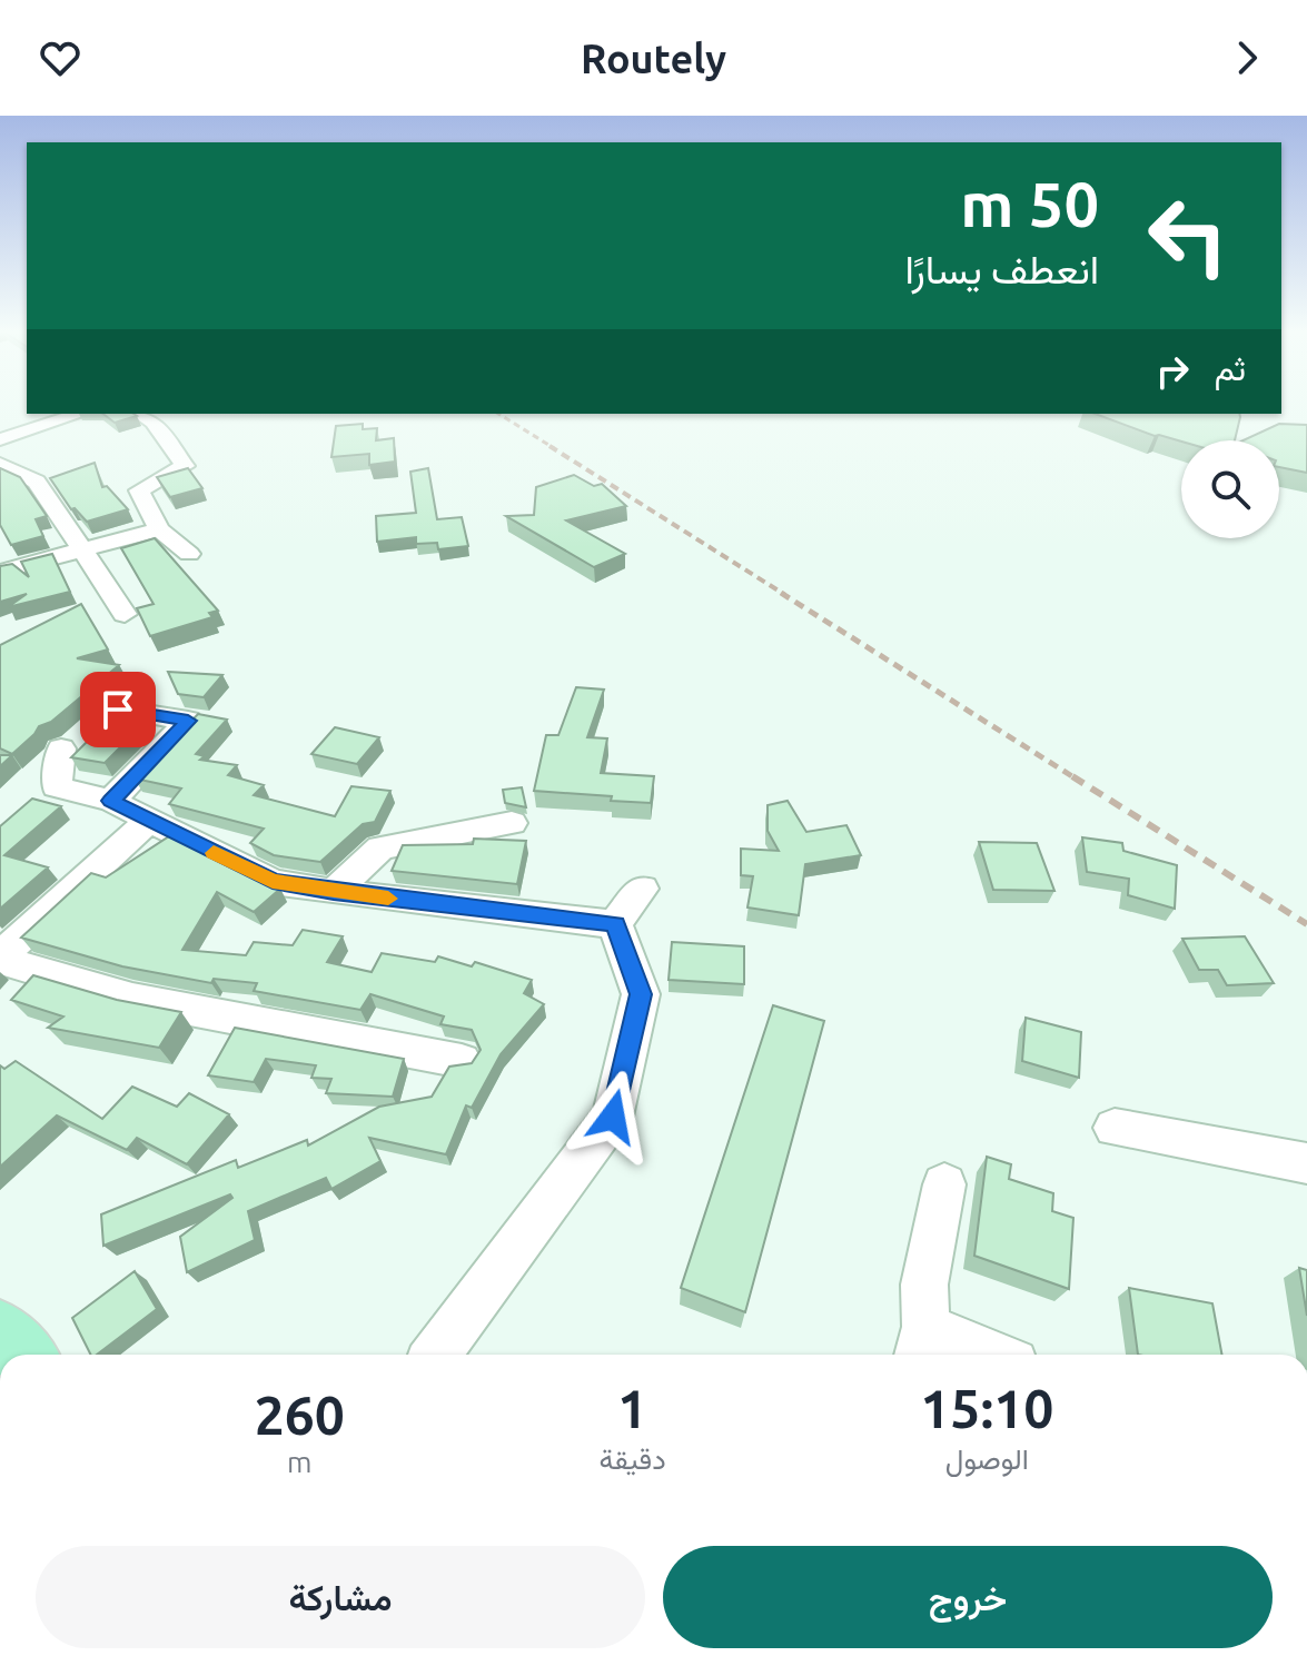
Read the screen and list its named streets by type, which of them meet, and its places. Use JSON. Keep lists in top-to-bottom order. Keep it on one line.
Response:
{"page":{"header":"Routely","turn":["50 m","انعطف يسارًا"],"then":"ثم","eta":["15:10","الوصول","1","دقيقة","260","m"],"buttons":["خروج","مشاركة"]}}
